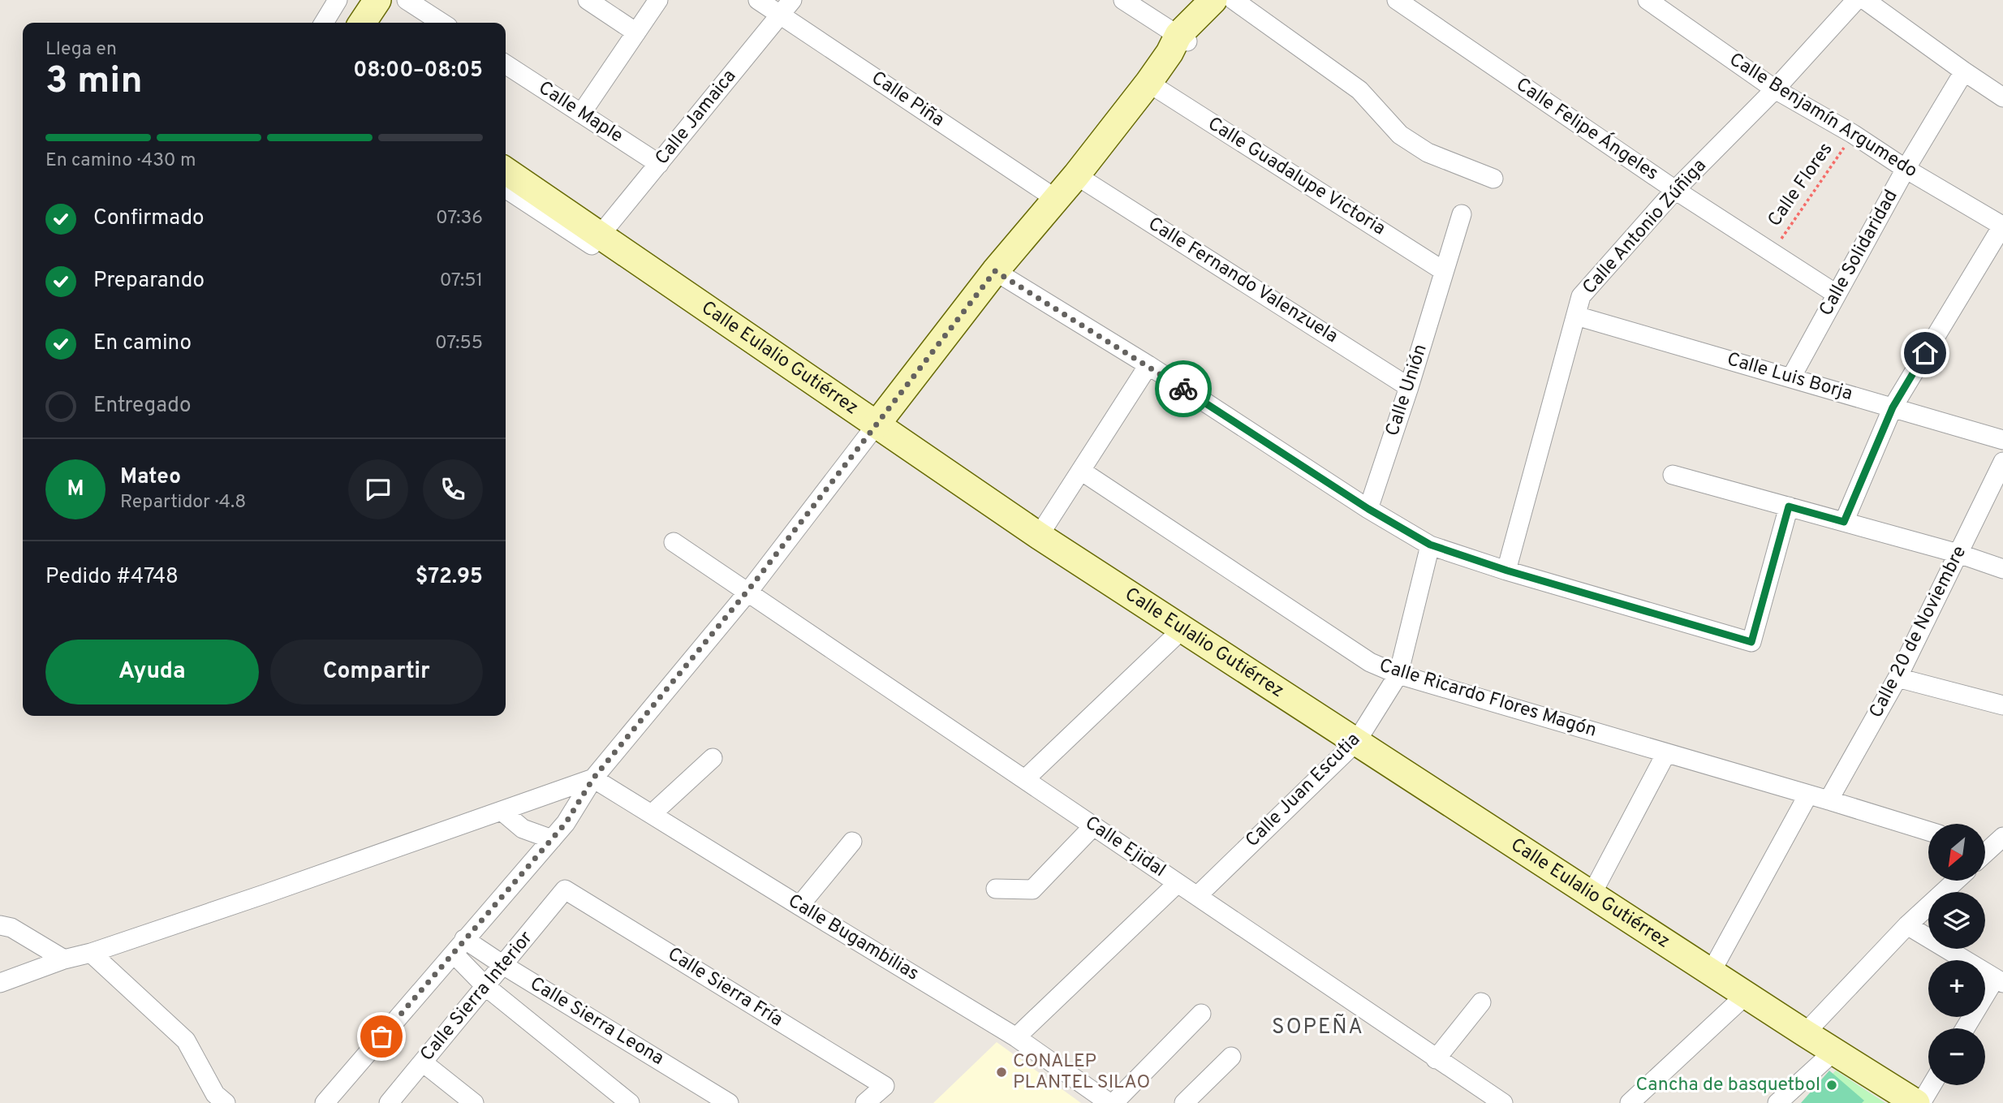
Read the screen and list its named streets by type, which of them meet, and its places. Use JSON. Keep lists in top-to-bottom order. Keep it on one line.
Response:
{"streets":{"street":["Calle Piña","Calle Maple","Calle Benjamín Argumedo","Calle Jamaica","Calle Felipe Ángeles","Calle Guadalupe Victoria","Calle Antonio Zúñiga","Calle Solidaridad","Calle Fernando Valenzuela","Calle Eulalio Gutiérrez","Calle Luis Borja","Calle Unión","Calle 20 de Noviembre","Calle Ricardo Flores Magón","Calle Juan Escutia","Calle Ejidal","Calle Bugambilias","Calle Sierra Fría","Calle Sierra Interior","Calle Sierra Leona"],"path":["Calle Flores"]},"crossings":[["Calle Piña","Calle Jamaica"],["Calle Maple","Calle Jamaica"],["Calle Benjamín Argumedo","Calle Flores"],["Calle Benjamín Argumedo","Calle Antonio Zúñiga"],["Calle Benjamín Argumedo","Calle Solidaridad"],["Calle Jamaica","Calle Eulalio Gutiérrez"],["Calle Felipe Ángeles","Calle Flores"],["Calle Felipe Ángeles","Calle Antonio Zúñiga"],["Calle Felipe Ángeles","Calle Solidaridad"],["Calle Guadalupe Victoria","Calle Unión"],["Calle Antonio Zúñiga","Calle Luis Borja"],["Calle Solidaridad","Calle Luis Borja"],["Calle Fernando Valenzuela","Calle Unión"],["Calle Eulalio Gutiérrez","Calle Juan Escutia"],["Calle 20 de Noviembre","Calle Ricardo Flores Magón"],["Calle Ricardo Flores Magón","Calle Juan Escutia"],["Calle Juan Escutia","Calle Ejidal"],["Calle Sierra Fría","Calle Sierra Interior"],["Calle Sierra Interior","Calle Sierra Leona"]],"districts":["SOPEÑA"],"places":["CONALEP PLANTEL SILAO","Cancha de basquetbol"],"north":"bottom left","page":{"heading":["3 min","Llega en","08:00–08:05"],"panel":["Mateo","Repartidor · 4.8","Pedido #4748","$72.95"],"bar":"En camino · 430 m","list":[["Confirmado","07:36"],["Preparando","07:51"],["En camino","07:55"],"Entregado"],"round":"M","buttons":["Ayuda","Compartir"],"map_buttons":["+","−"]}}
